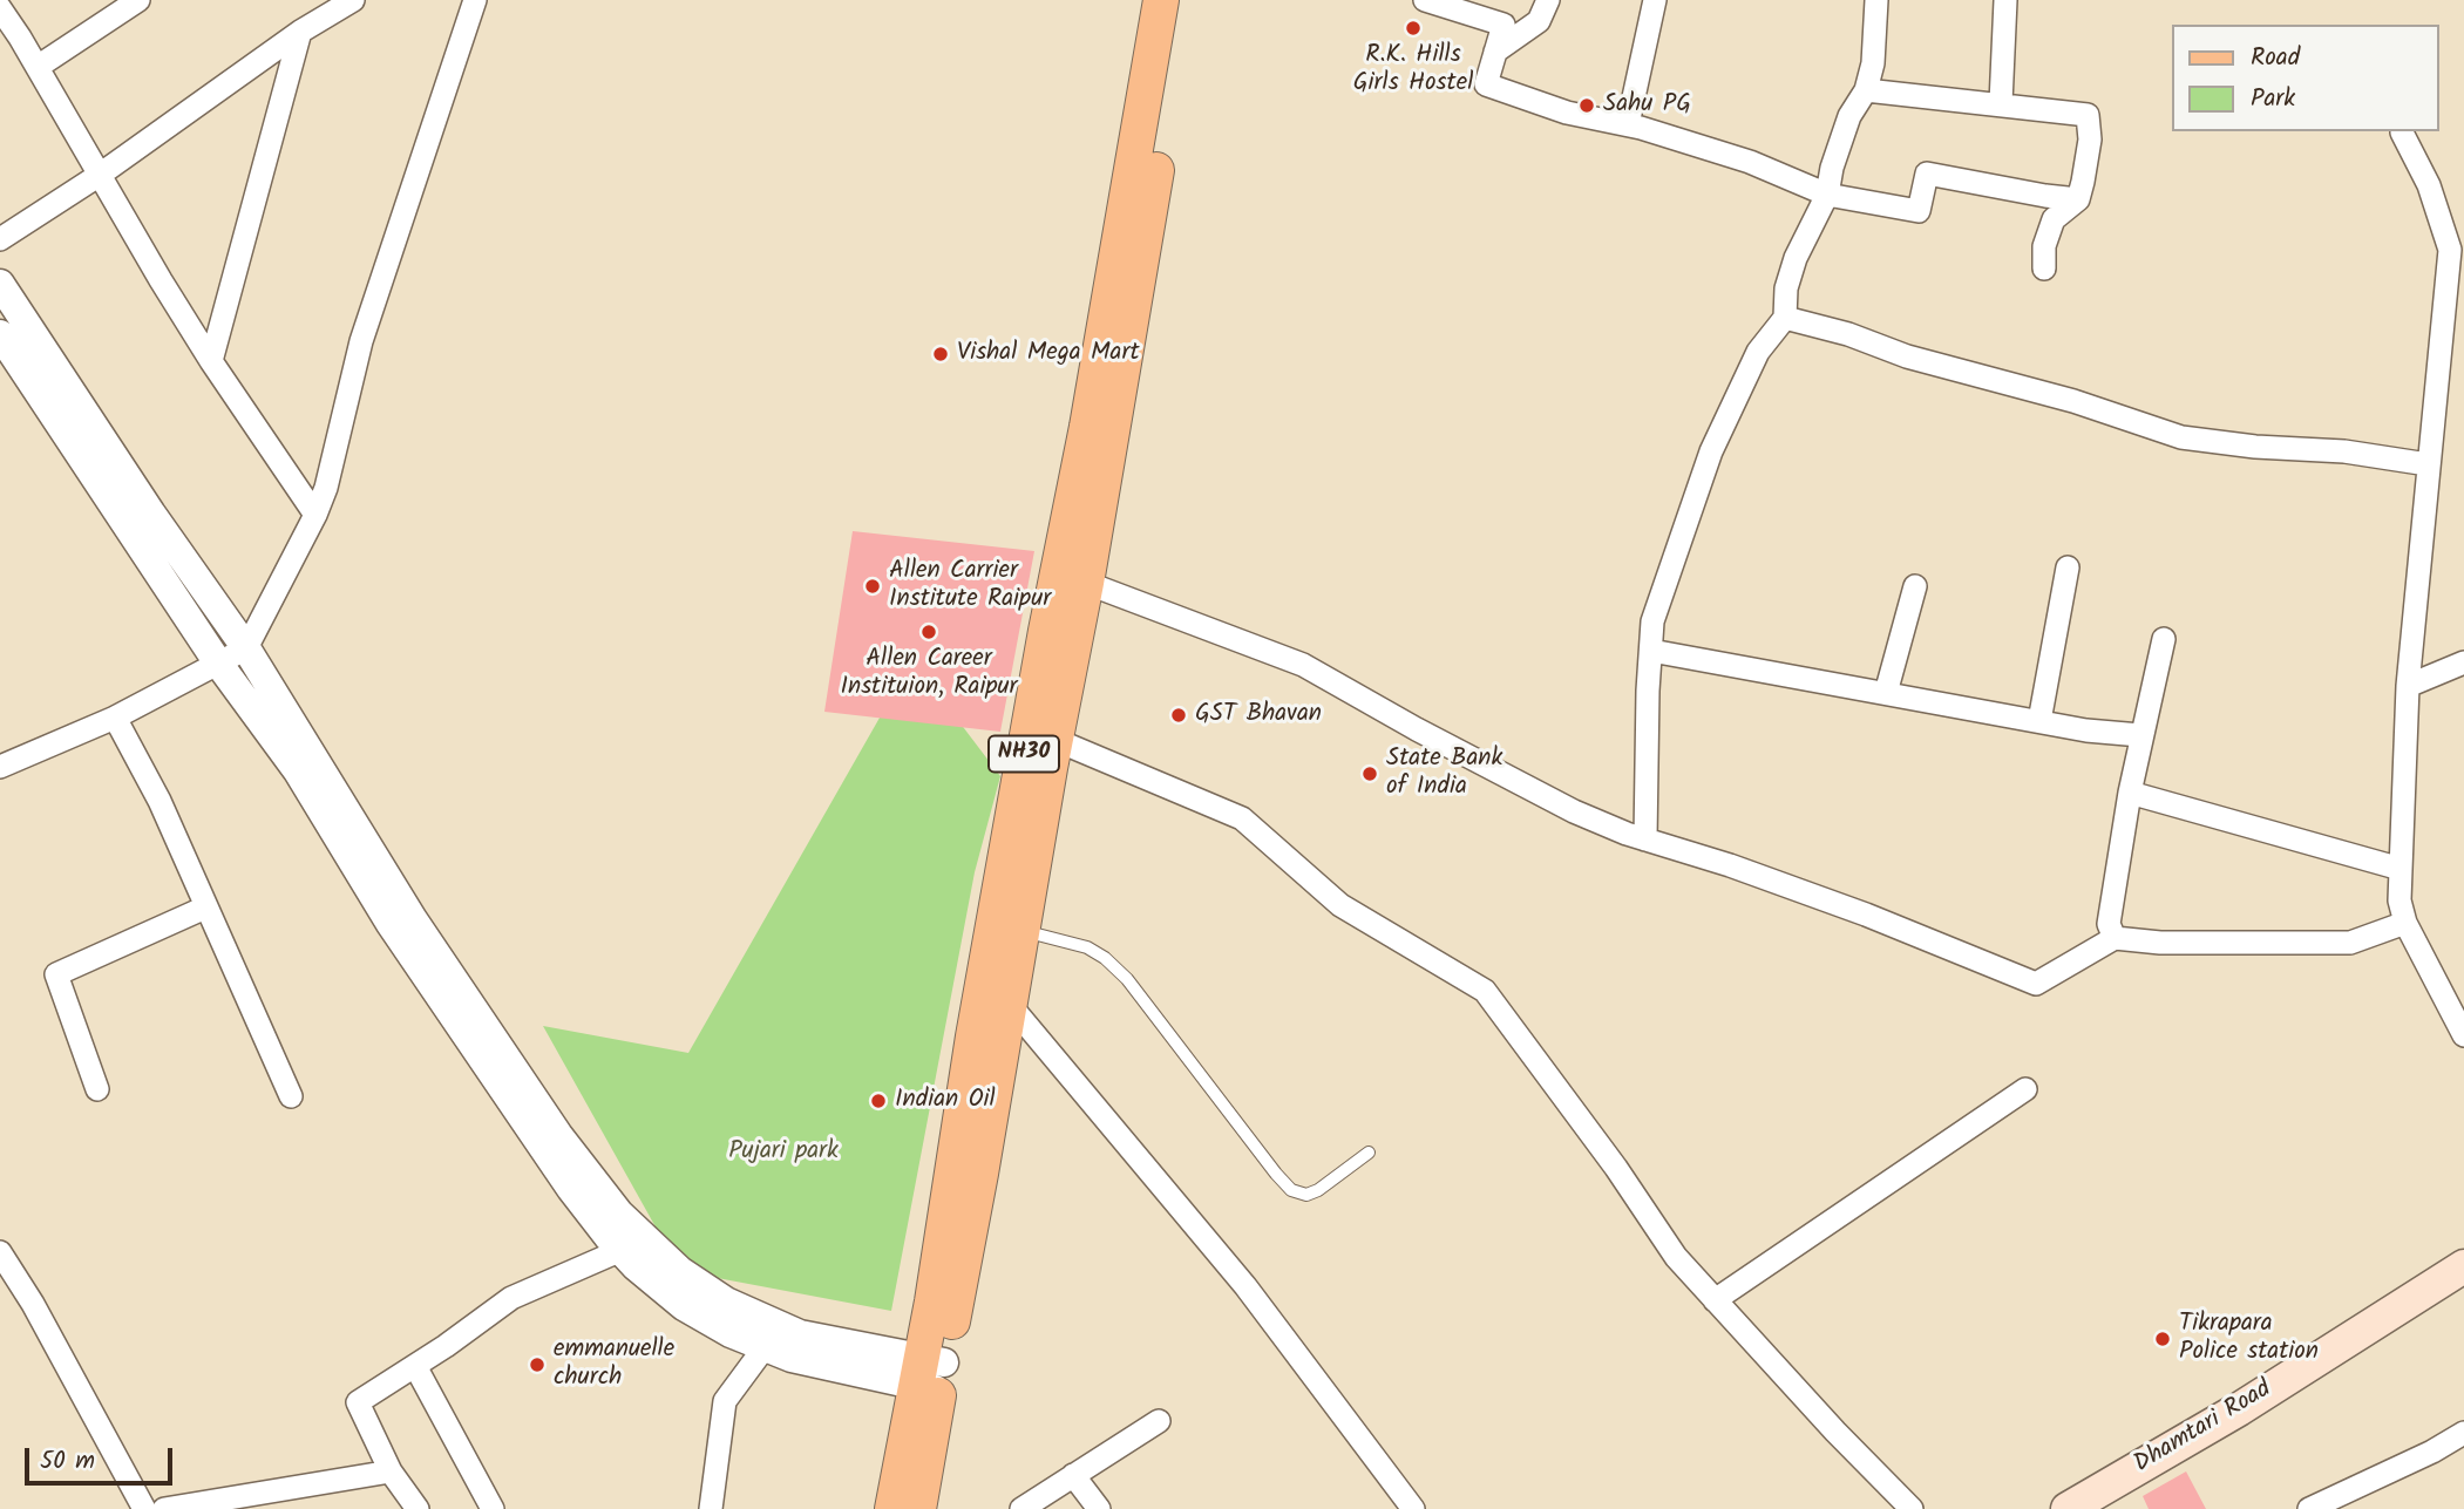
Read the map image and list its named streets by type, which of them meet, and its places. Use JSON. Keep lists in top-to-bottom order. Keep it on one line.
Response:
{"streets":{"main road":["NH30","Dhamtari Road"]},"parks":["Pujari park"],"places":["R.K. Hills Girls Hostel","Sahu PG","Vishal Mega Mart","Allen Carrier Institute Raipur","Allen Career Instituion, Raipur","GST Bhavan","State Bank of India","Indian Oil","Tikrapara Police station","emmanuelle church"],"legend":["Road","Park"],"scale_bar":"50 m"}
